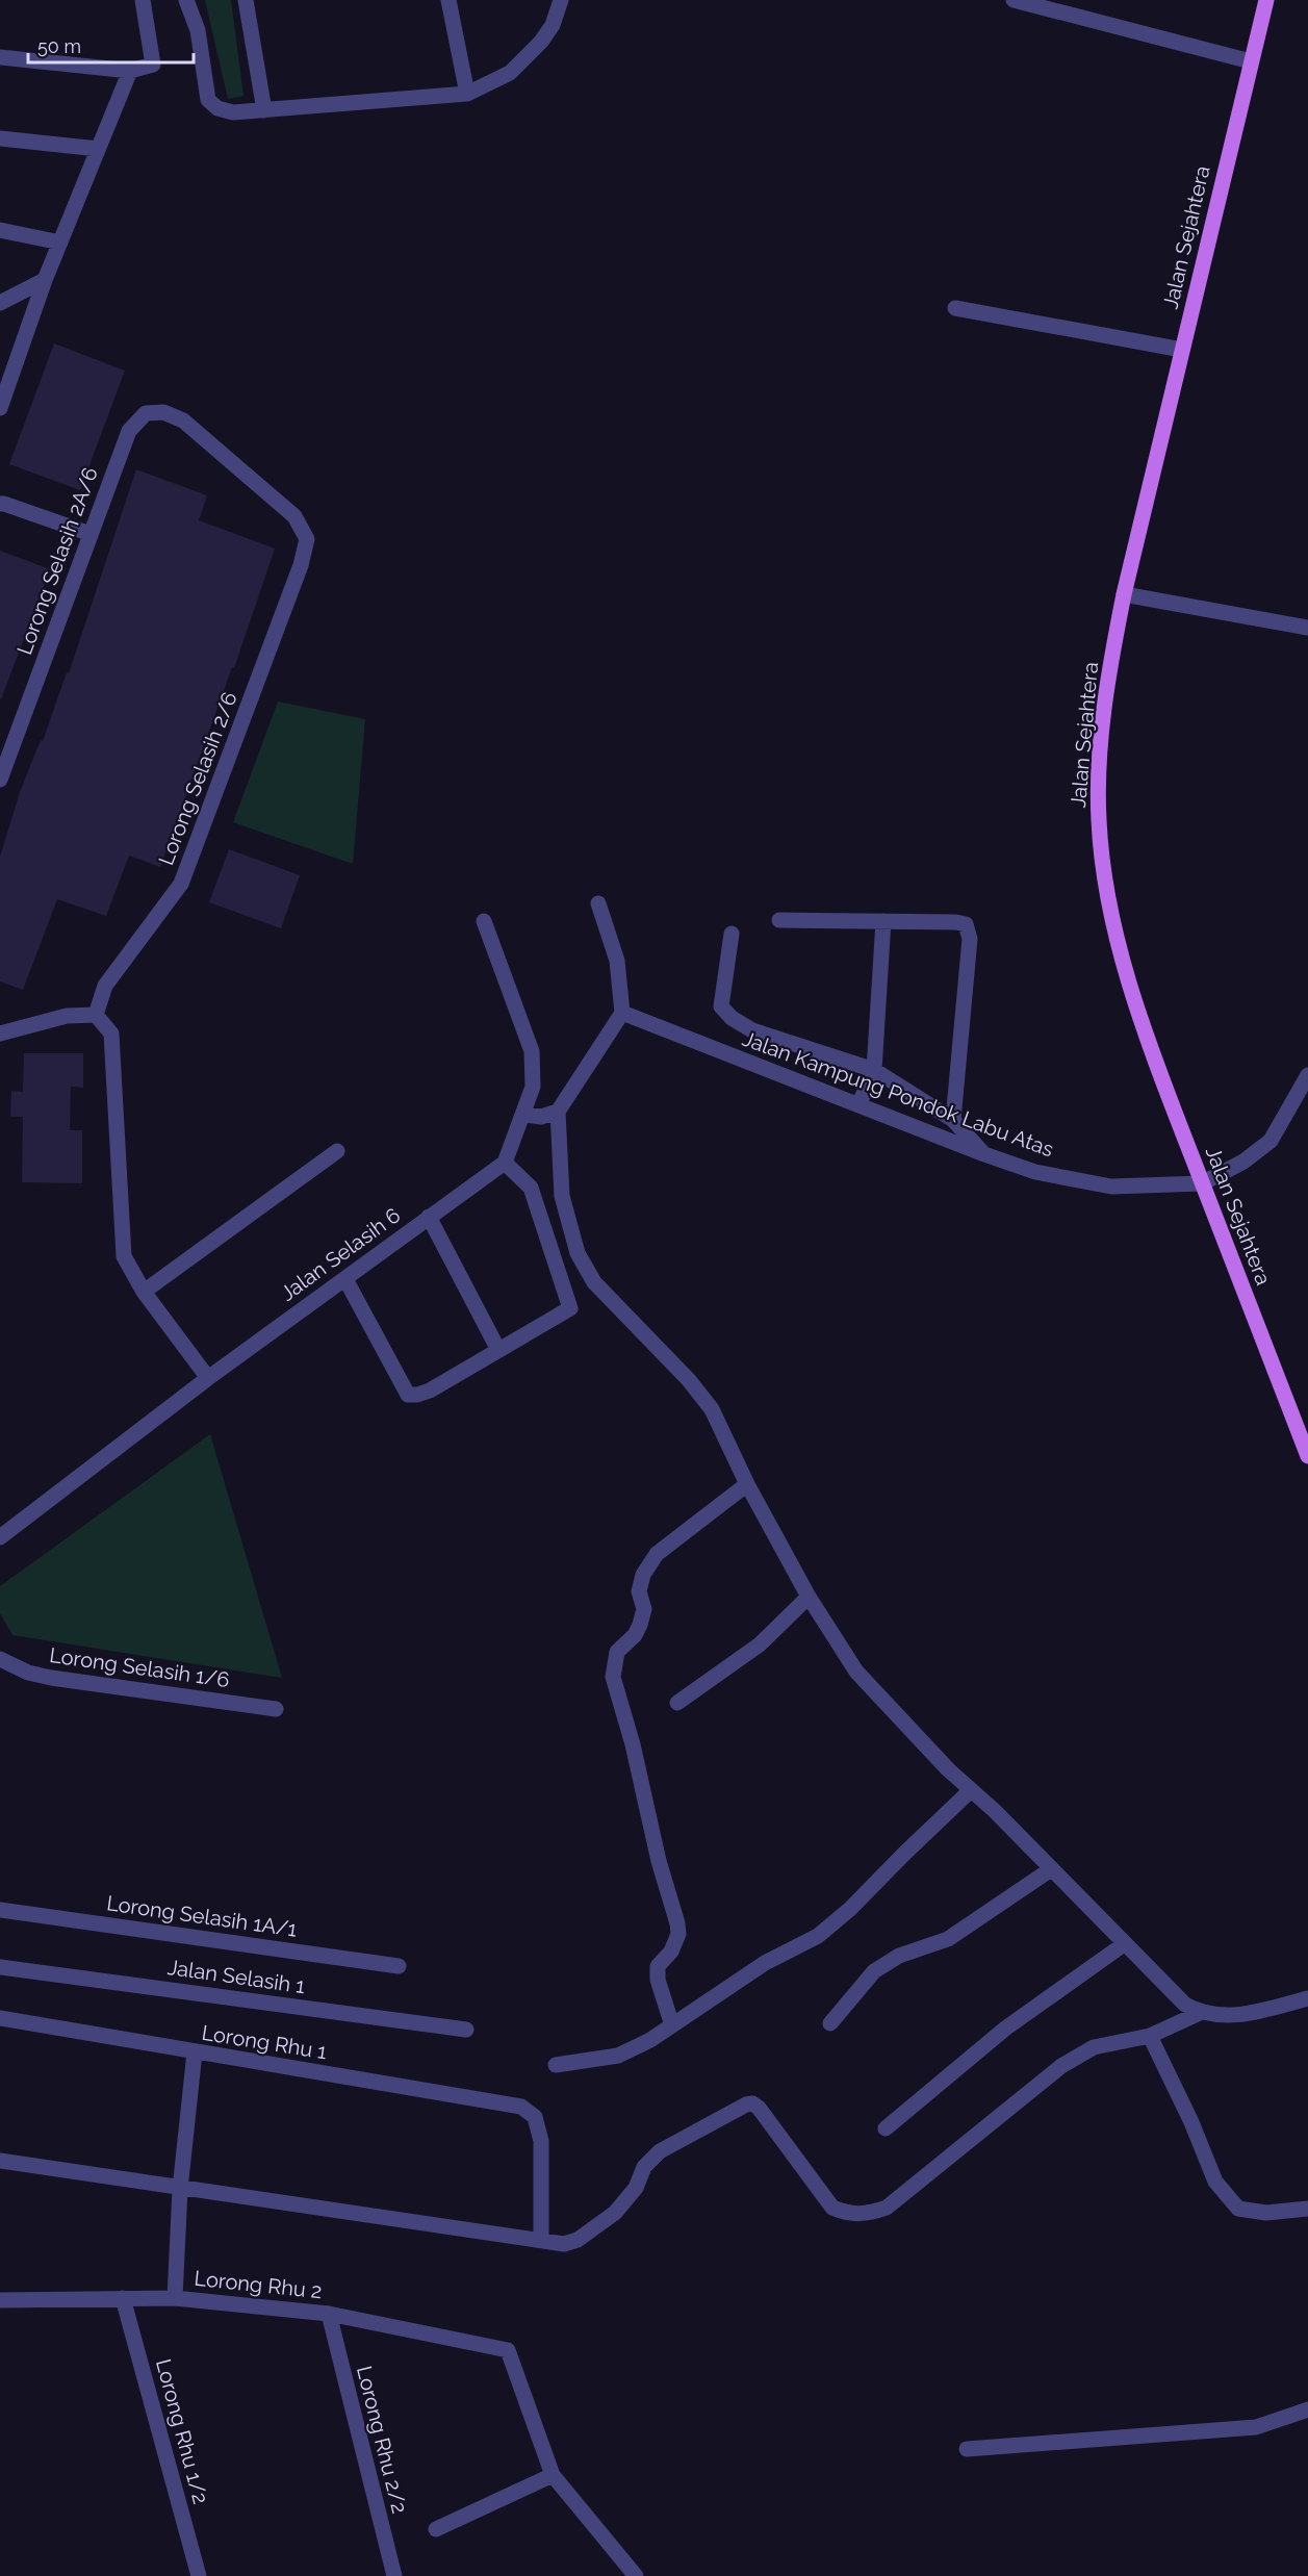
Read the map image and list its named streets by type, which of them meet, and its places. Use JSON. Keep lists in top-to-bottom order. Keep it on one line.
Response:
{"streets":{"main road":["Jalan Sejahtera"],"street":["Lorong Selasih 2A/6","Lorong Selasih 2/6","Jalan Kampung Pondok Labu Atas","Jalan Selasih 6","Lorong Selasih 1/6","Lorong Selasih 1A/1","Jalan Selasih 1","Lorong Rhu 1","Lorong Rhu 2","Lorong Rhu 1/2","Lorong Rhu 2/2"]},"crossings":[["Jalan Sejahtera","Jalan Kampung Pondok Labu Atas"],["Lorong Selasih 2A/6","Lorong Selasih 2/6"],["Lorong Rhu 2","Lorong Rhu 1/2"],["Lorong Rhu 2","Lorong Rhu 2/2"]],"scale_bar":"50 m"}
